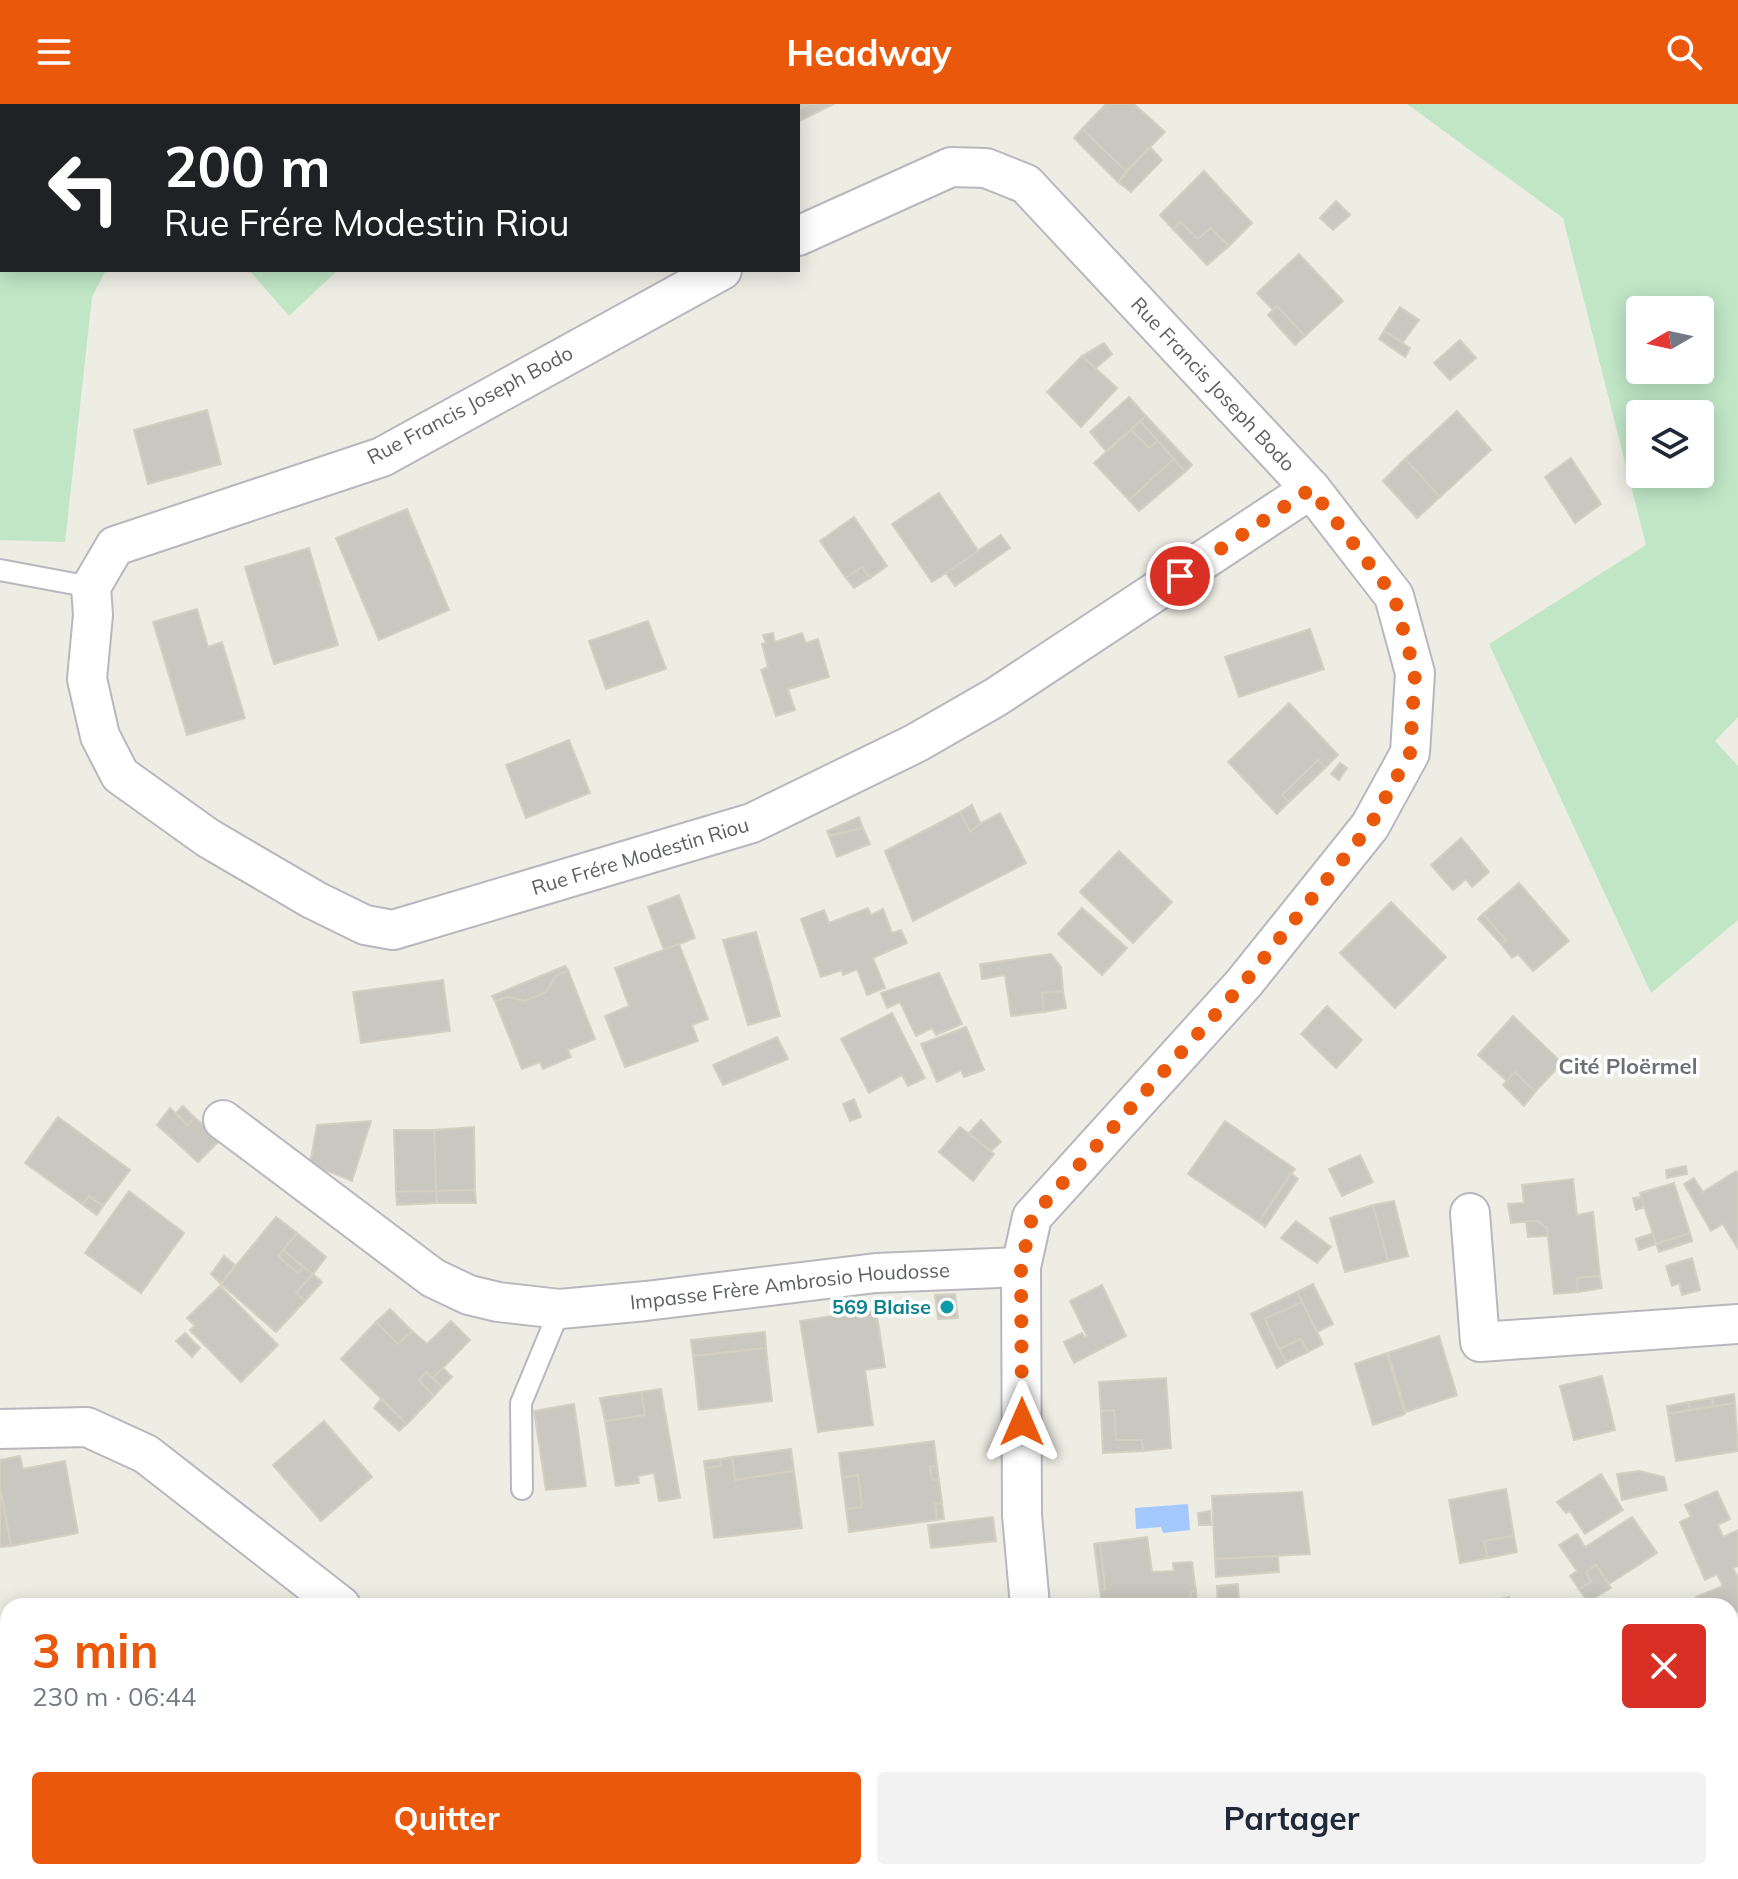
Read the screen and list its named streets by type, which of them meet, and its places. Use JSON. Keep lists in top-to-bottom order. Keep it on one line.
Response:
{"streets":{"street":["Rue Francis Joseph Bodo","Rue Frére Modestin Riou","Impasse Frère Ambrosio Houdosse"]},"crossings":[["Rue Francis Joseph Bodo","Rue Frére Modestin Riou"],["Rue Francis Joseph Bodo","Impasse Frère Ambrosio Houdosse"]],"districts":["Cité Ploërmel"],"places":["569 Blaise"],"north":"left","page":{"header":"Headway","turn":["200 m","Rue Frére Modestin Riou"],"heading":["3 min","230 m · 06:44"],"buttons":["Quitter","Partager"]}}
